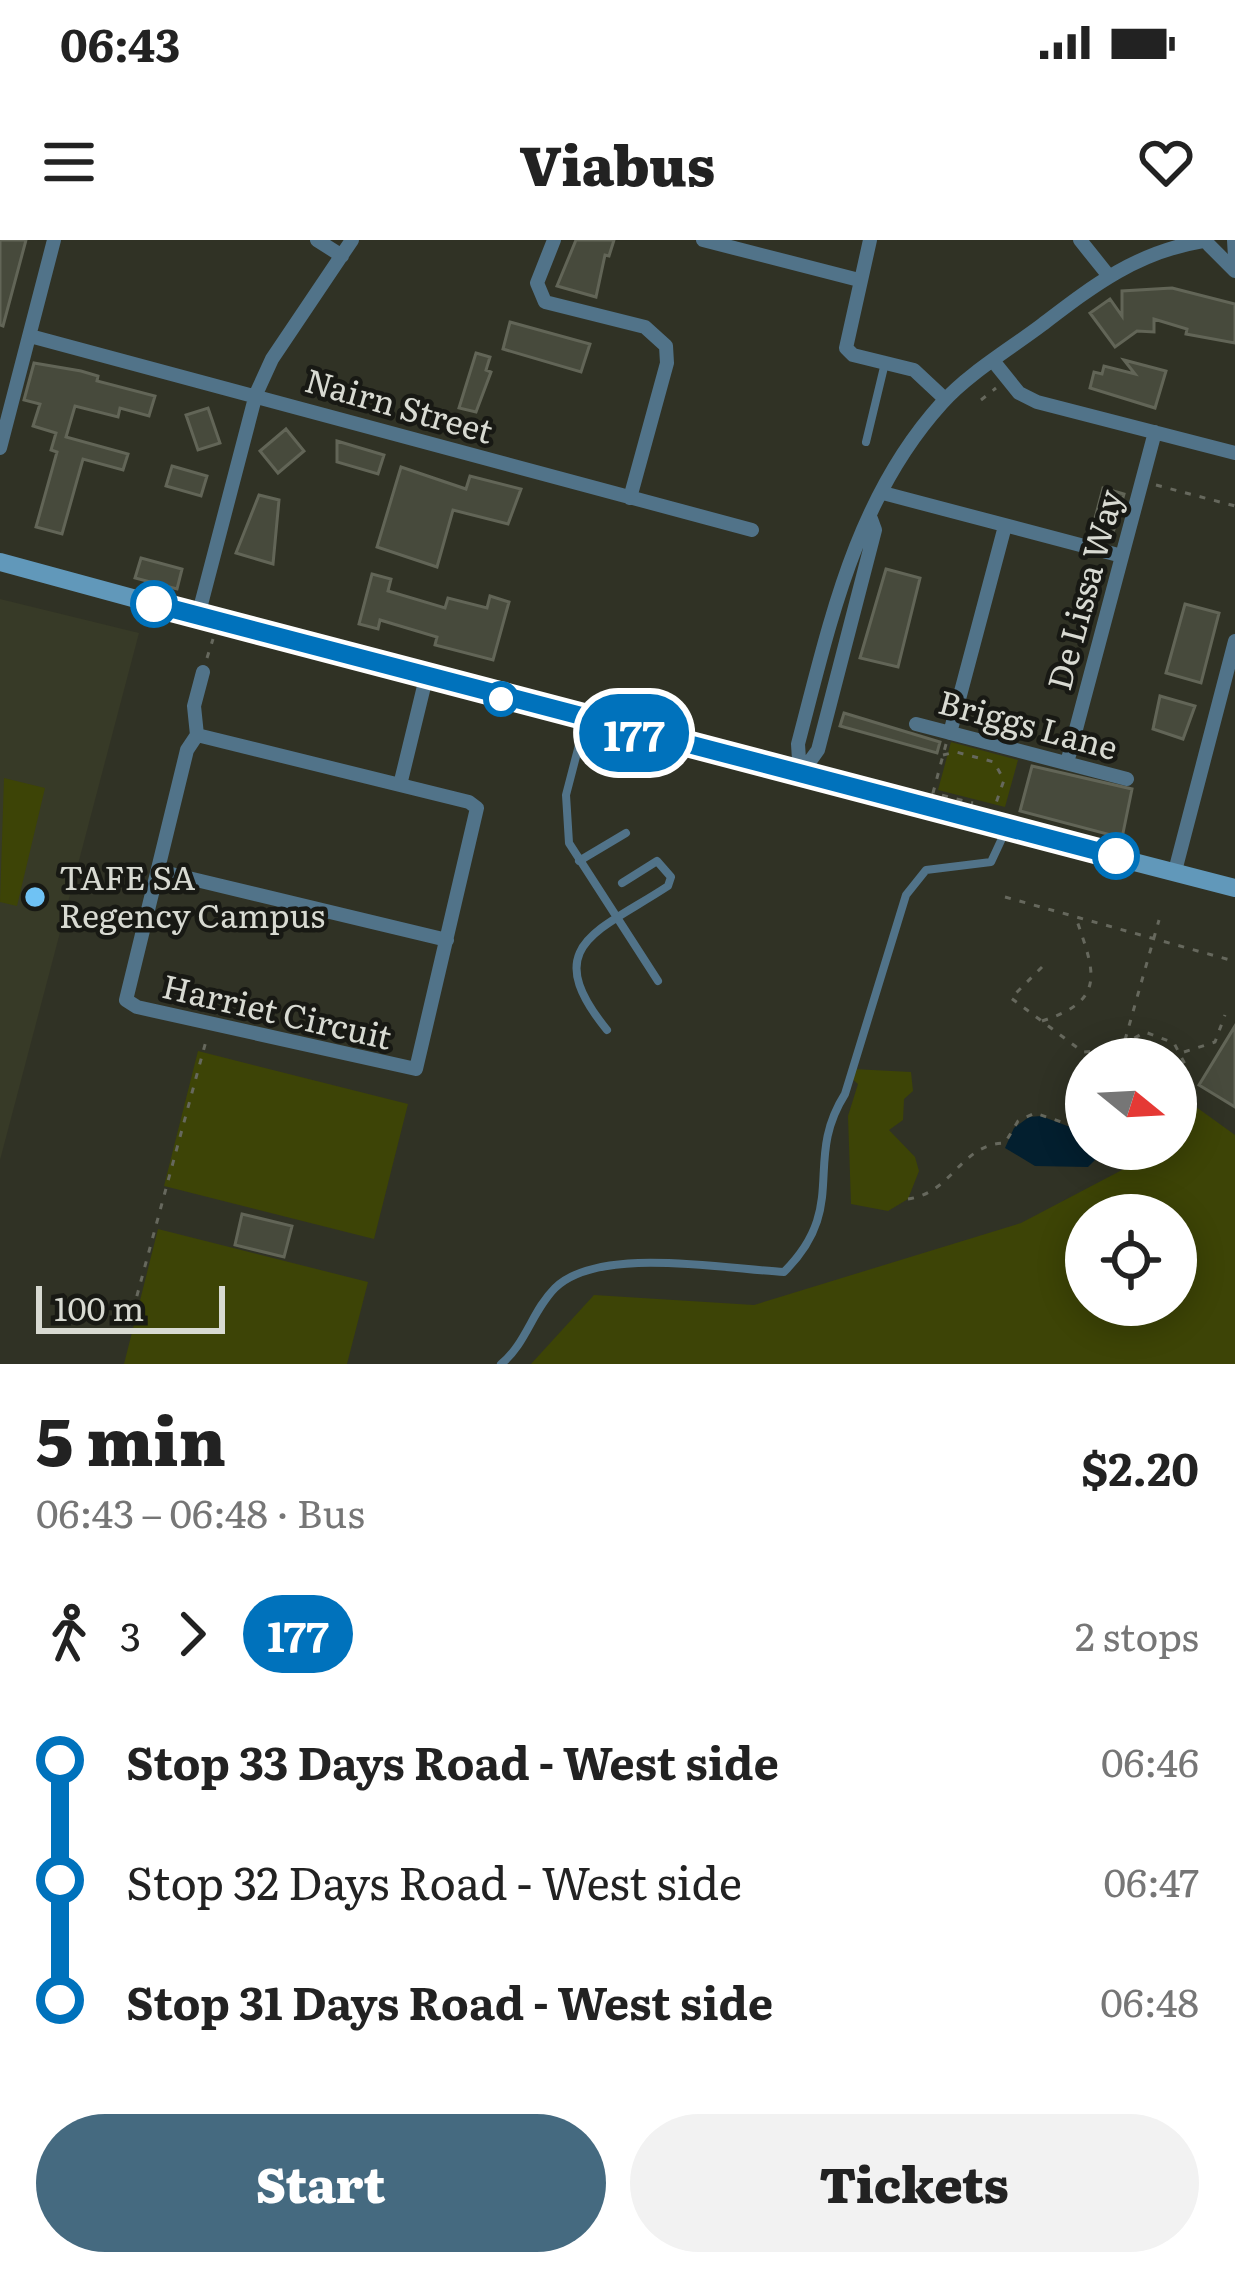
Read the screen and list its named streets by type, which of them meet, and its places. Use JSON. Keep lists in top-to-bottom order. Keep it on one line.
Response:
{"streets":{"street":["Nairn Street","De Lissa Way","Briggs Lane","Harriet Circuit"]},"crossings":[["De Lissa Way","Briggs Lane"]],"places":["TAFE SA Regency Campus"],"lines":["bus line 177"],"scale_bar":"100 m","north":"right","page":{"status":"06:43","header":"Viabus","on_map":"177","scale":"100 m","heading":["5 min","06:43 – 06:48 · Bus","$2.20"],"legs":["3","177","2 stops"],"list":[{"name":"Stop 33 Days Road - West side","value":"06:46"},{"name":"Stop 32 Days Road - West side","value":"06:47"},{"name":"Stop 31 Days Road - West side","value":"06:48"}],"buttons":["Start","Tickets"]}}
